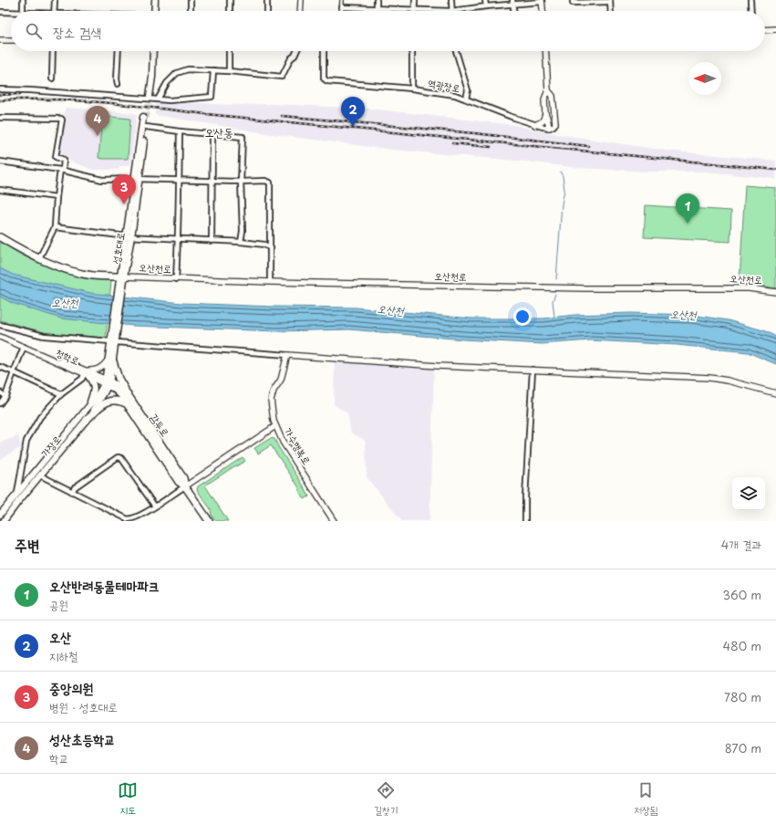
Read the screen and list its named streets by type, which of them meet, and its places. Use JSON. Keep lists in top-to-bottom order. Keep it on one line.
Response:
{"streets":{"main road":["성호대로","오산천로","감투로","가장로"],"street":["역광장로","청학로","가수행복로"]},"crossings":[["성호대로","오산천로"],["성호대로","청학로"],["성호대로","감투로"],["성호대로","가장로"],["청학로","감투로"],["청학로","가장로"],["감투로","가장로"]],"districts":["오산동"],"water":["오산천"],"north":"left","page":{"search":"장소 검색","pins":["2","4","3","1"],"heading":["주변","4개 결과"],"list":[{"mark":"1","name":"오산반려동물테마파크","note":"공원","value":"360 m"},{"mark":"2","name":"오산","note":"지하철","value":"480 m"},{"mark":"3","name":"중앙의원","note":"병원 · 성호대로","value":"780 m"},{"mark":"4","name":"성산초등학교","note":"학교","value":"870 m"}],"nav":["지도","길찾기","저장됨"]}}
